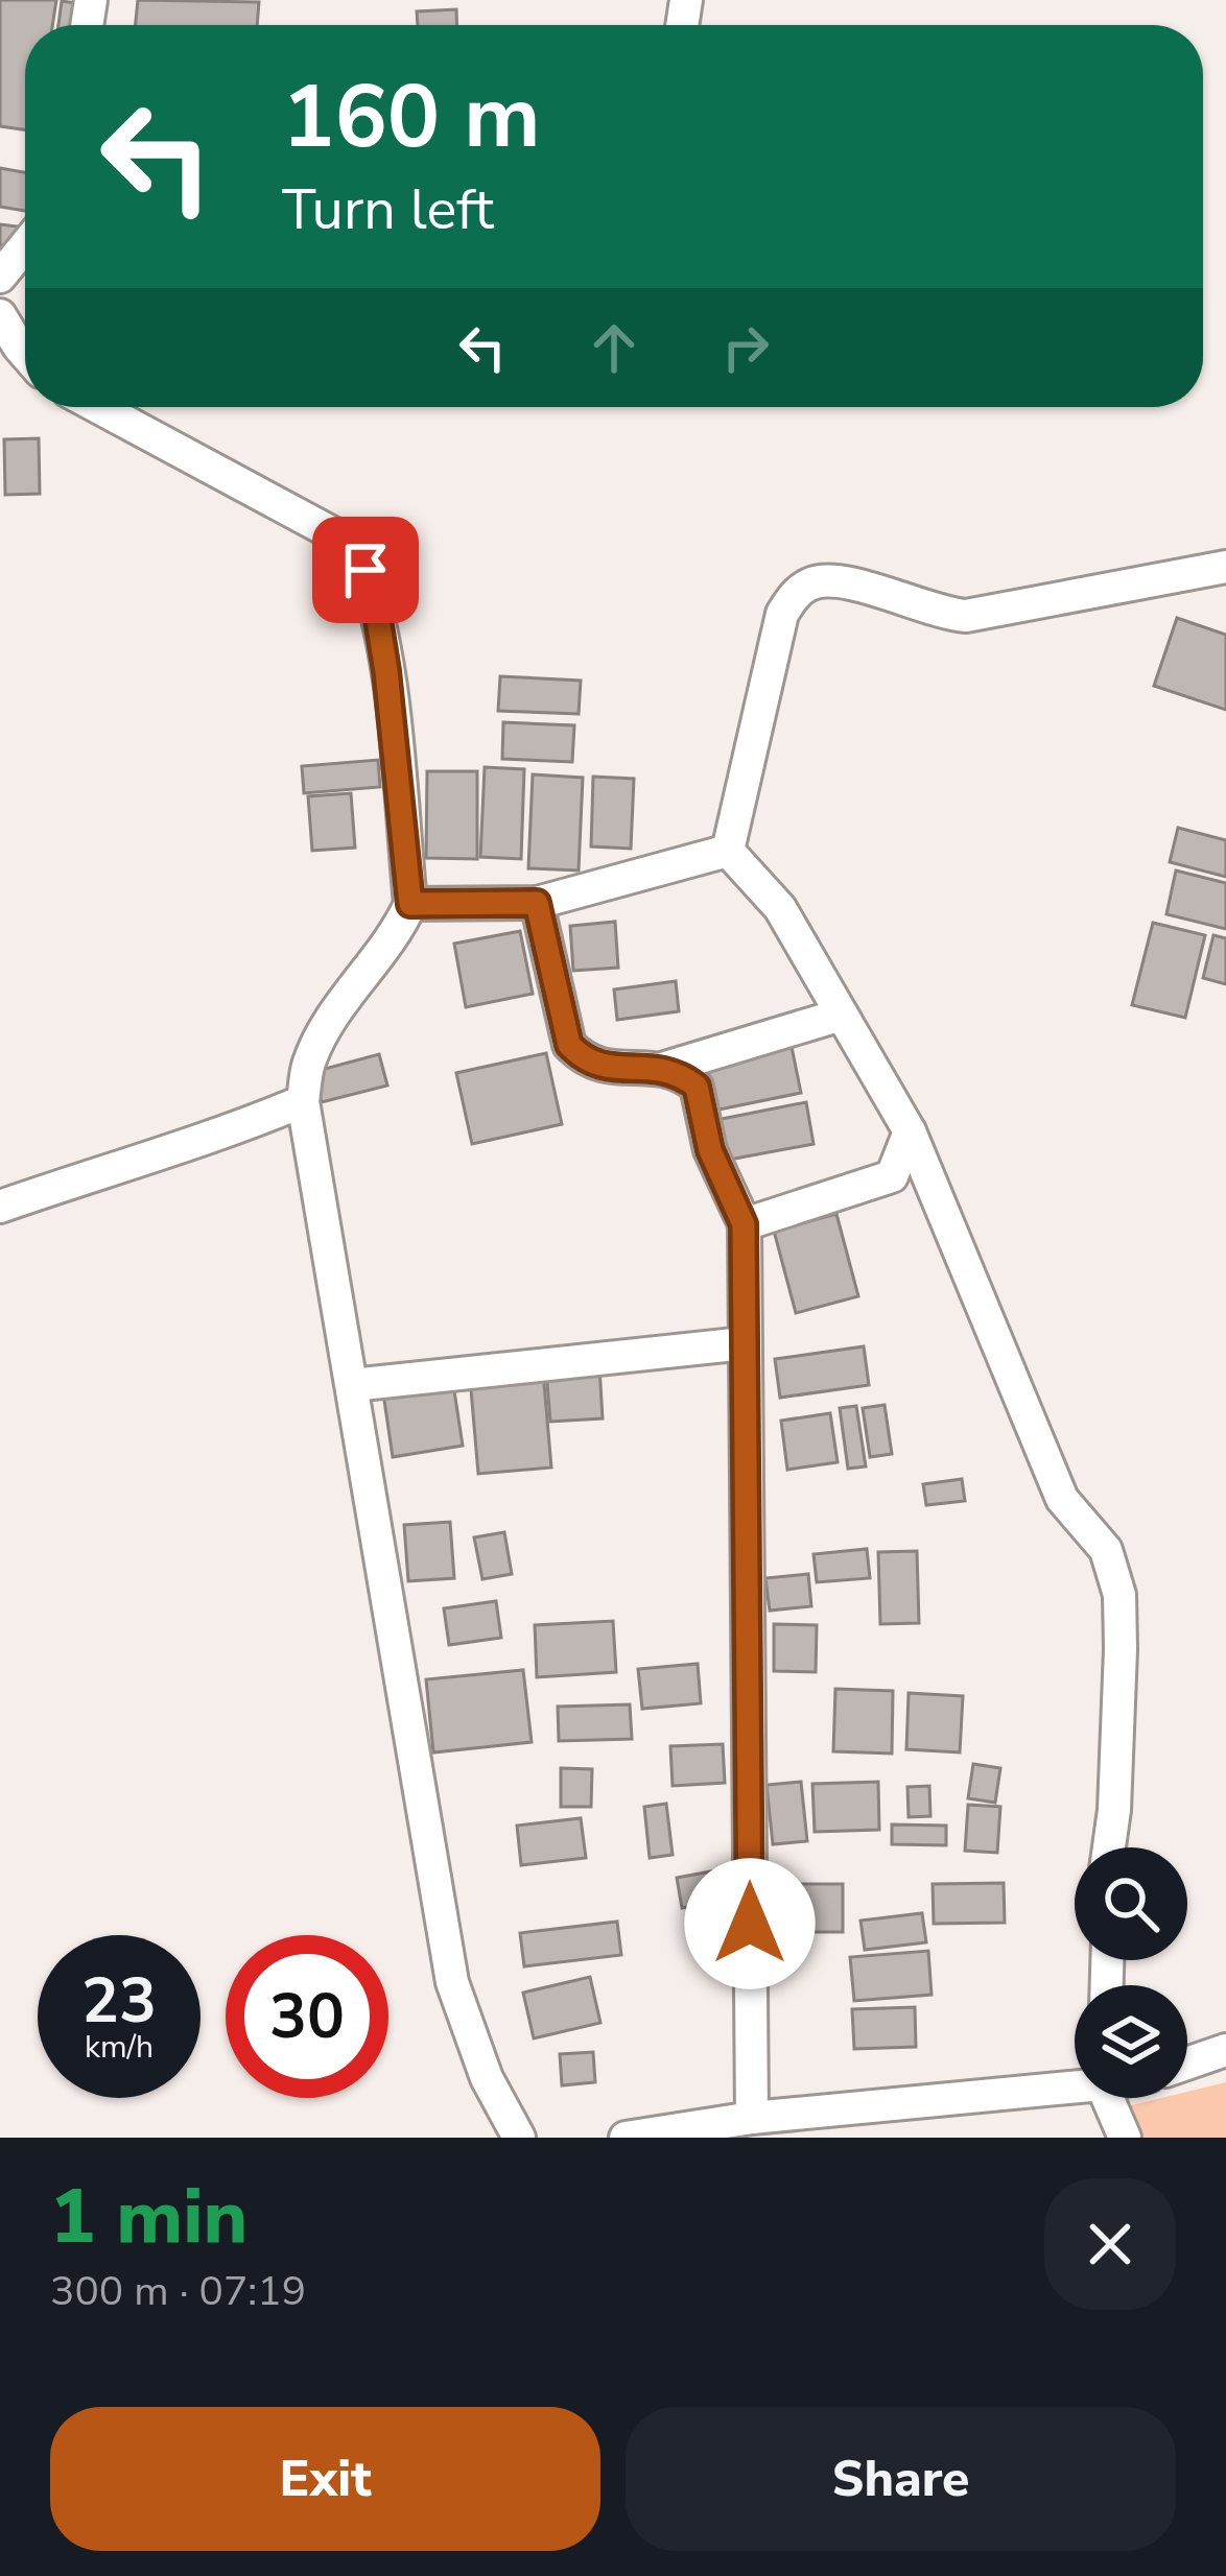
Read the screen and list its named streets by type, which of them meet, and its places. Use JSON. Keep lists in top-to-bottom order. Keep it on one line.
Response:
{"page":{"turn":["160 m","Turn left"],"speed":"23 km/h","limit":"30","heading":["1 min","300 m · 07:19"],"buttons":["Exit","Share"]}}
